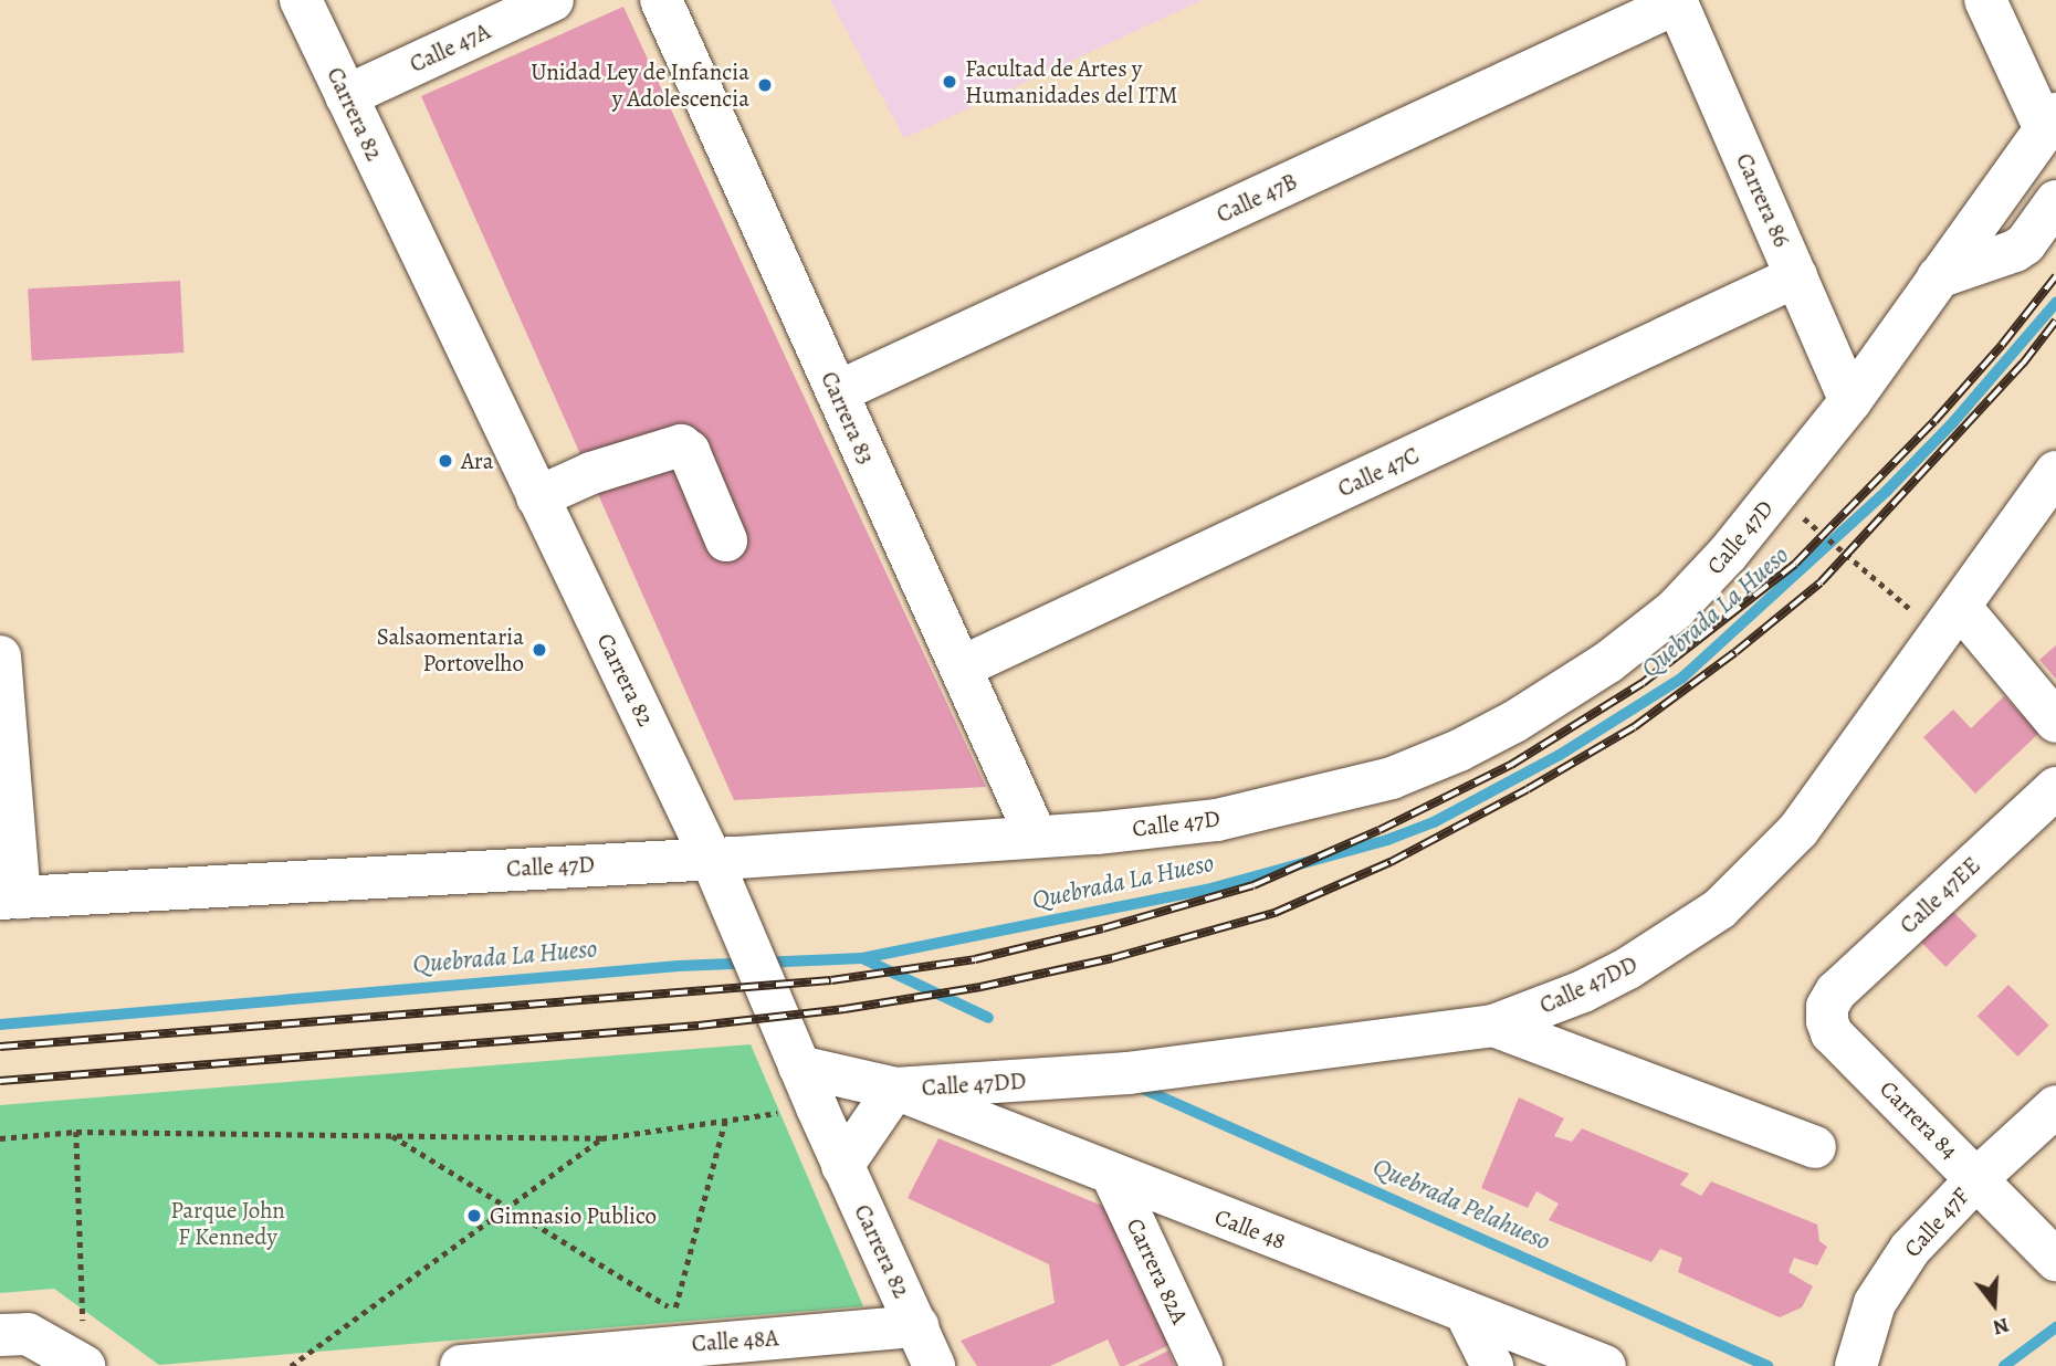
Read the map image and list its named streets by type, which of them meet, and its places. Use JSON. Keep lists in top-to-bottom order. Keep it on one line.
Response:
{"streets":{"street":["Calle 47A","Carrera 82","Calle 47B","Carrera 86","Carrera 83","Calle 47C","Calle 47D","Calle 47EE","Calle 47DD","Carrera 84","Calle 47F","Calle 48","Carrera 82A","Calle 48A"]},"crossings":[["Calle 47A","Carrera 82"],["Carrera 82","Calle 47D"],["Carrera 82","Calle 47DD"],["Carrera 82","Calle 48A"],["Calle 47B","Carrera 86"],["Calle 47B","Carrera 83"],["Carrera 86","Calle 47C"],["Carrera 86","Calle 47D"],["Carrera 83","Calle 47C"],["Carrera 83","Calle 47D"],["Calle 47EE","Carrera 84"],["Calle 47DD","Calle 48"],["Carrera 84","Calle 47F"],["Calle 48","Carrera 82A"]],"water":["Quebrada La Hueso","Quebrada Pelahueso"],"parks":["Parque John F Kennedy"],"places":["Facultad de Artes y Humanidades del ITM","Unidad Ley de Infancia y Adolescencia","Ara","Salsaomentaria Portovelho","Gimnasio Publico"],"north":"bottom"}
